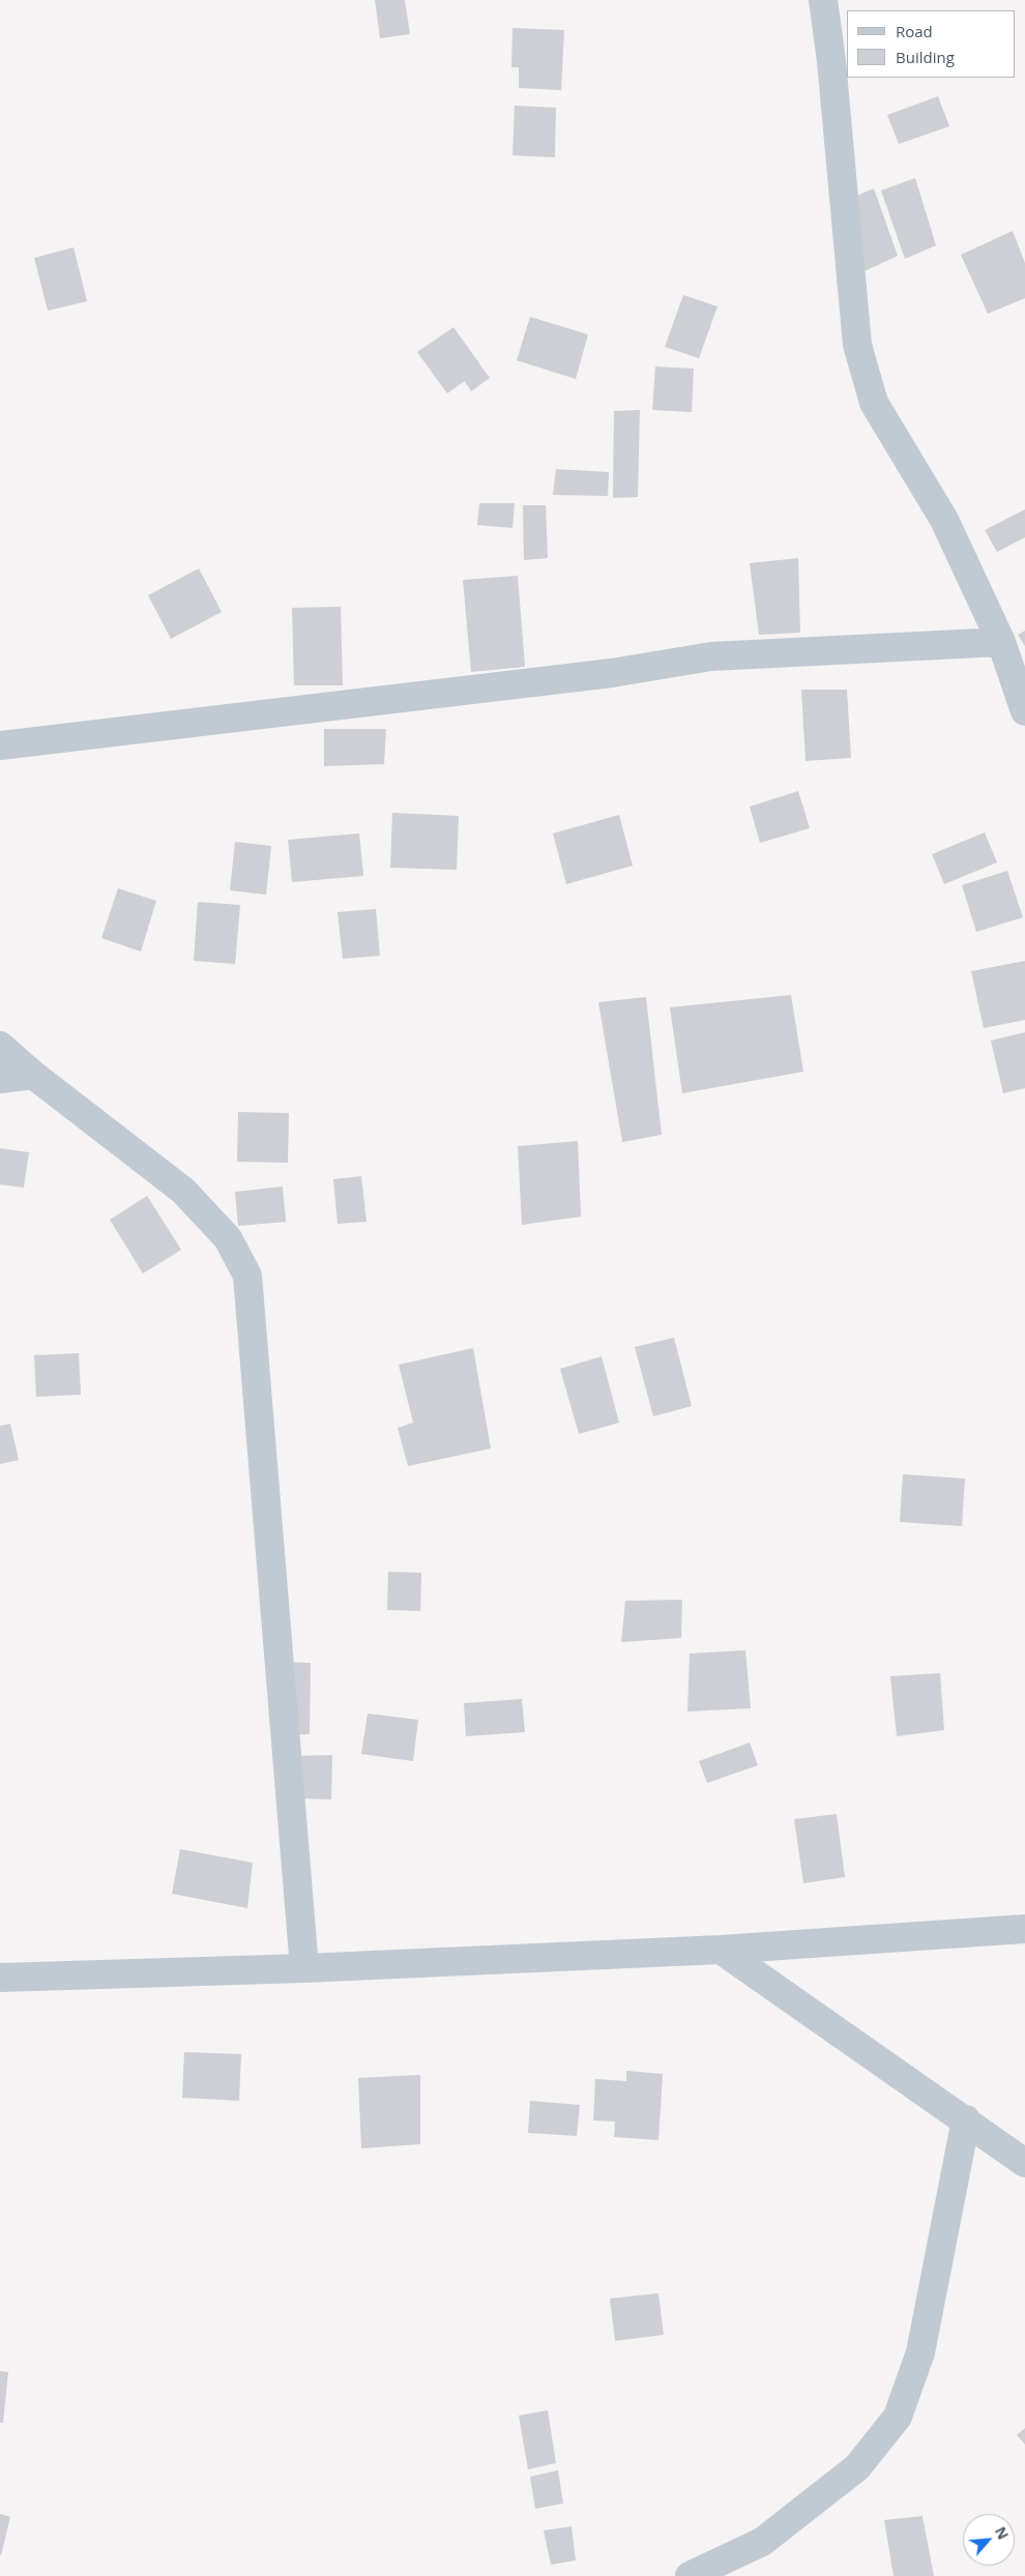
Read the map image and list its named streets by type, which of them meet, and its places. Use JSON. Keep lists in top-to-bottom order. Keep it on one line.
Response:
{"legend":["Road","Building"],"north":"top right"}
